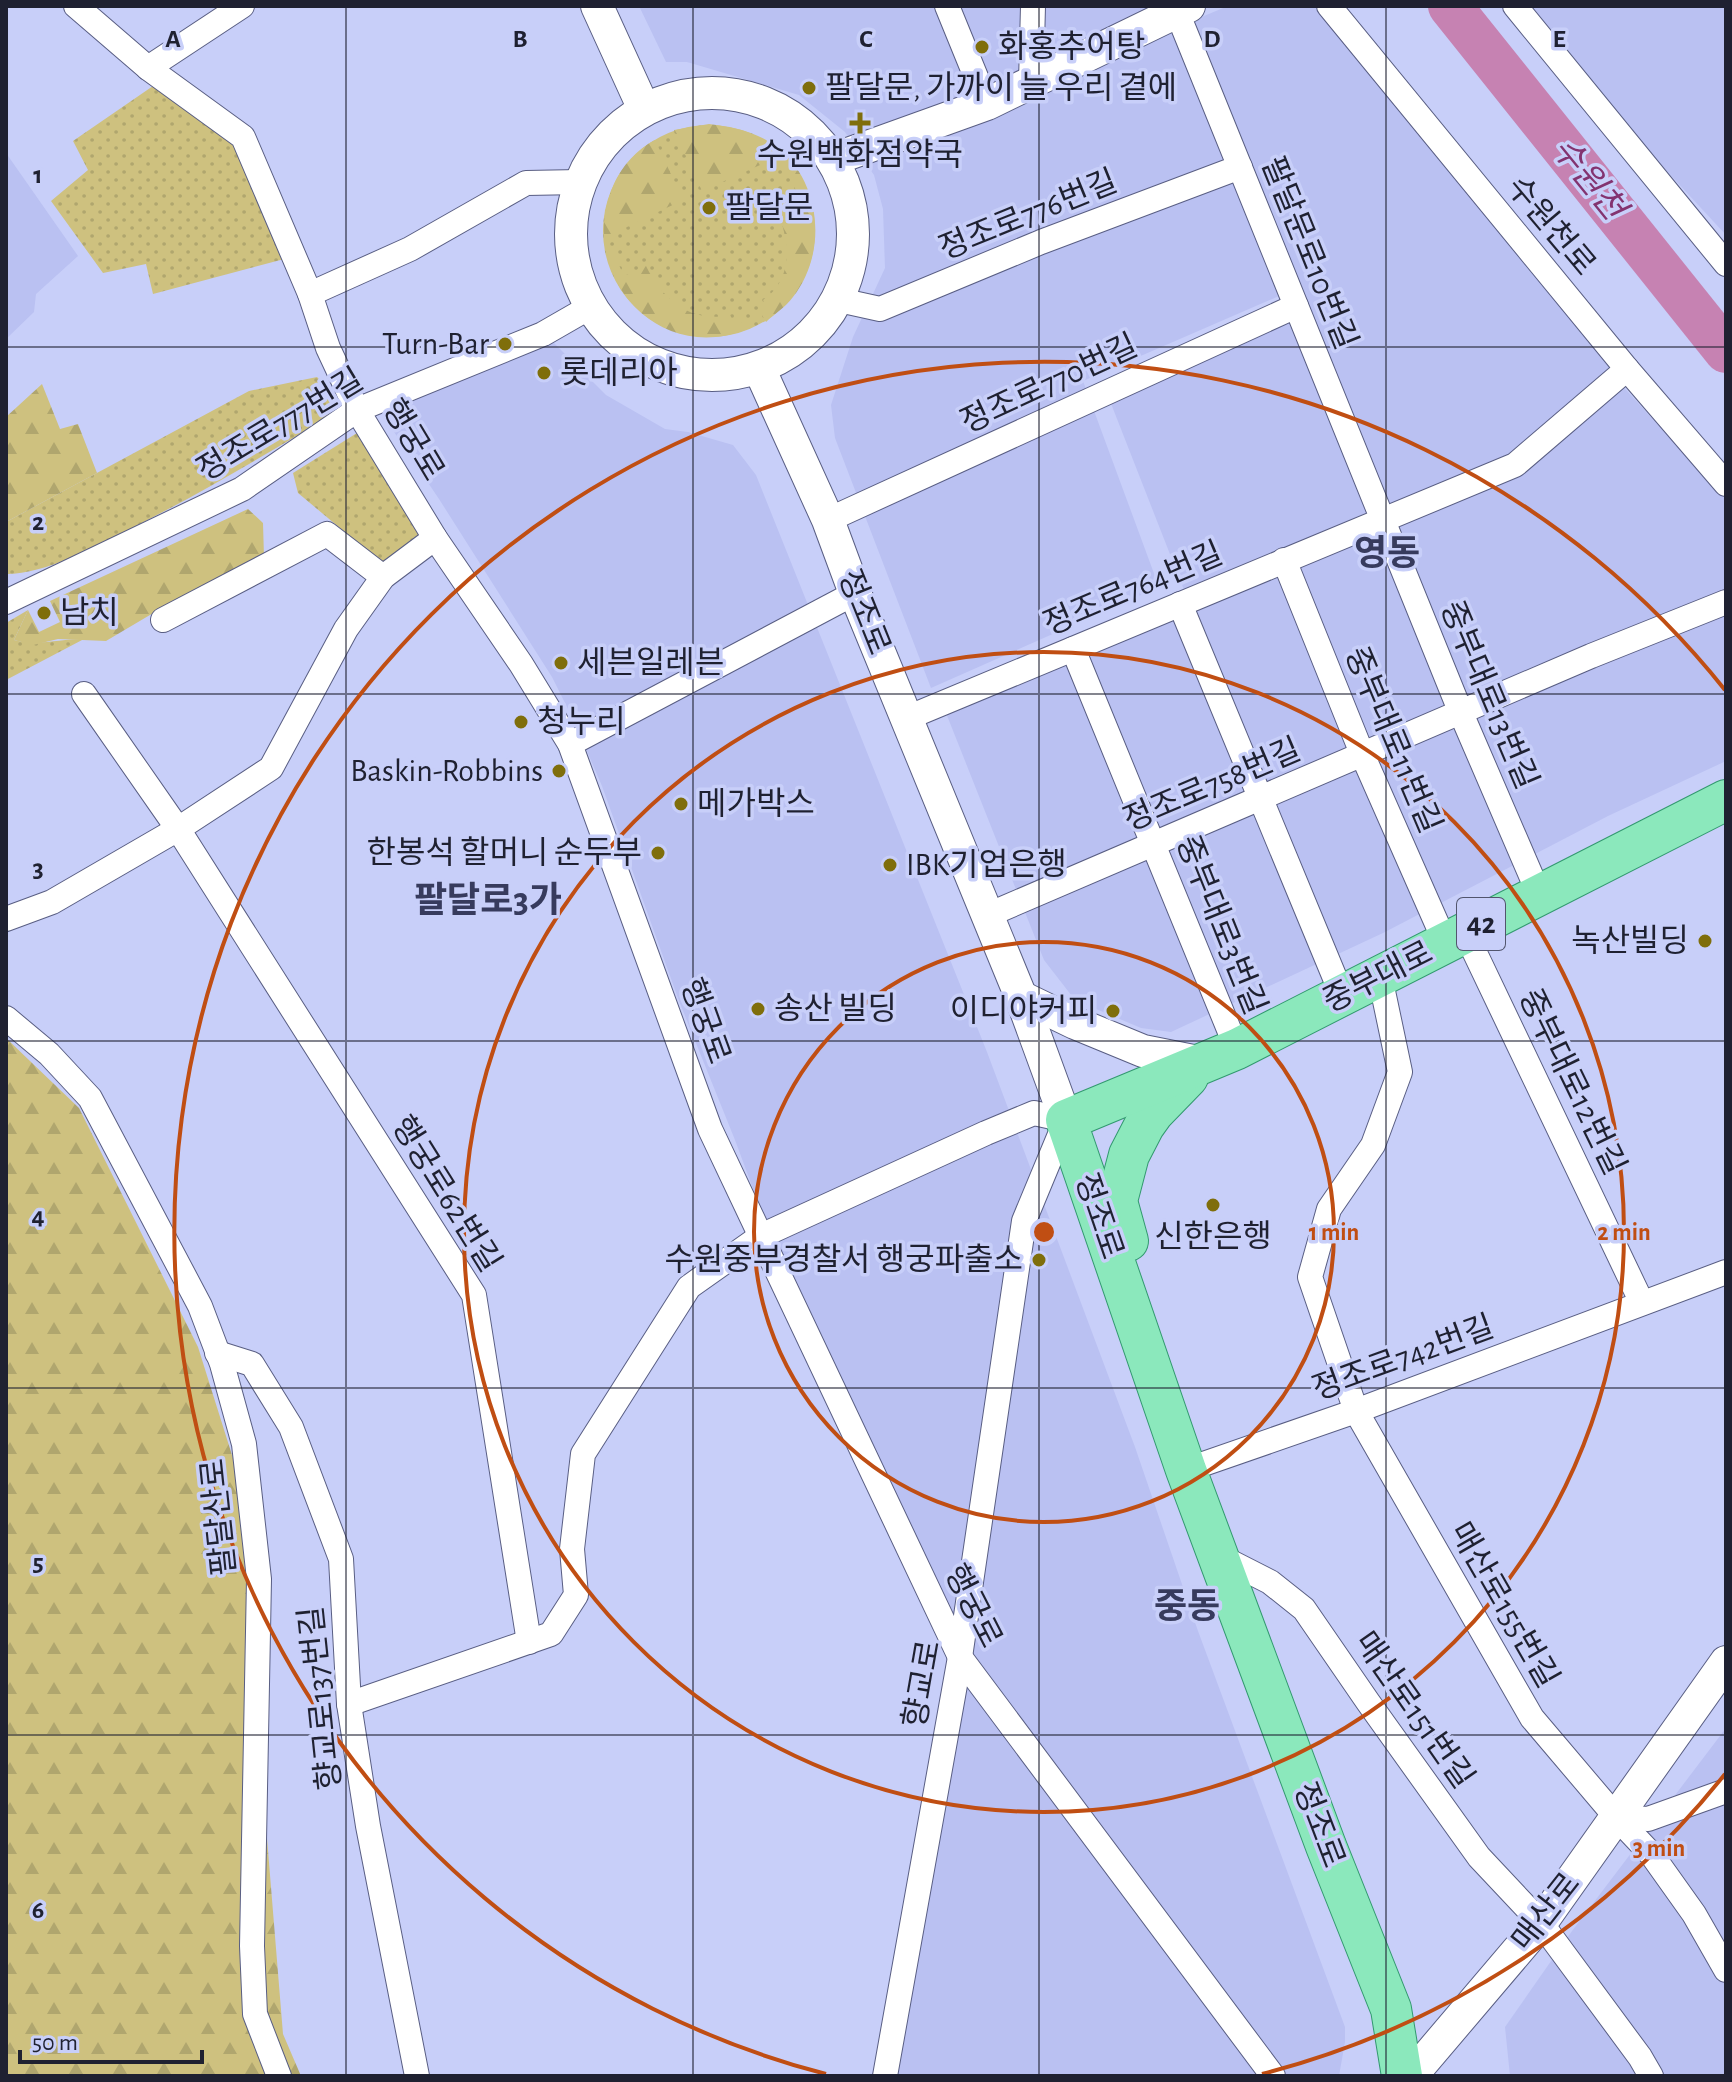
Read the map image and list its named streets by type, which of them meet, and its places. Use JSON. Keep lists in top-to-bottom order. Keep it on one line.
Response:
{"streets":{"main road":["정조로","42","중부대로"],"street":["정조로776번길","수원천로","팔달문로10번길","정조로770번길","정조로777번길","행궁로","정조로764번길","중부대로13번길","중부대로11번길","정조로758번길","중부대로3번길","중부대로12번길","행궁로62번길","정조로742번길","팔달산로","매산로155번길","향교로","향교로137번길","매산로151번길","매산로"]},"crossings":[["정조로776번길","팔달문로10번길"],["정조로776번길","정조로777번길"],["정조로776번길","정조로"],["수원천로","정조로764번길"],["팔달문로10번길","정조로770번길"],["팔달문로10번길","정조로764번길"],["팔달문로10번길","중부대로13번길"],["정조로770번길","정조로"],["정조로777번길","행궁로"],["정조로777번길","정조로"],["행궁로","향교로"],["정조로764번길","정조로"],["정조로764번길","중부대로13번길"],["정조로764번길","중부대로11번길"],["정조로764번길","중부대로3번길"],["정조로","정조로758번길"],["정조로","중부대로"],["정조로","정조로742번길"],["정조로","향교로"],["정조로","매산로151번길"],["중부대로13번길","정조로758번길"],["중부대로13번길","중부대로"],["중부대로11번길","정조로758번길"],["중부대로11번길","중부대로"],["중부대로11번길","중부대로12번길"],["정조로758번길","중부대로3번길"],["중부대로3번길","중부대로"],["중부대로","중부대로12번길"],["중부대로","매산로155번길"],["중부대로","향교로"],["중부대로12번길","정조로742번길"],["정조로742번길","매산로155번길"],["팔달산로","향교로137번길"],["매산로155번길","매산로"],["매산로151번길","매산로"]],"districts":["영동","팔달로3가","중동"],"water":["수원천"],"places":{"other":["화홍추어탕","팔달문, 가까이 늘 우리 곁에","팔달문","Turn-Bar","롯데리아","남치","세븐일레븐","청누리","Baskin-Robbins","메가박스","한봉석 할머니 순두부","IBK기업은행","녹산빌딩","송산 빌딩","이디야커피","신한은행","수원중부경찰서 행궁파출소"],"health":["수원백화점약국"]},"scale_bar":"50 m","grid":{"columns":["A","B","C","D","E"],"rows":["1","2","3","4","5","6"]},"rings":["1 min","2 min","3 min"]}
